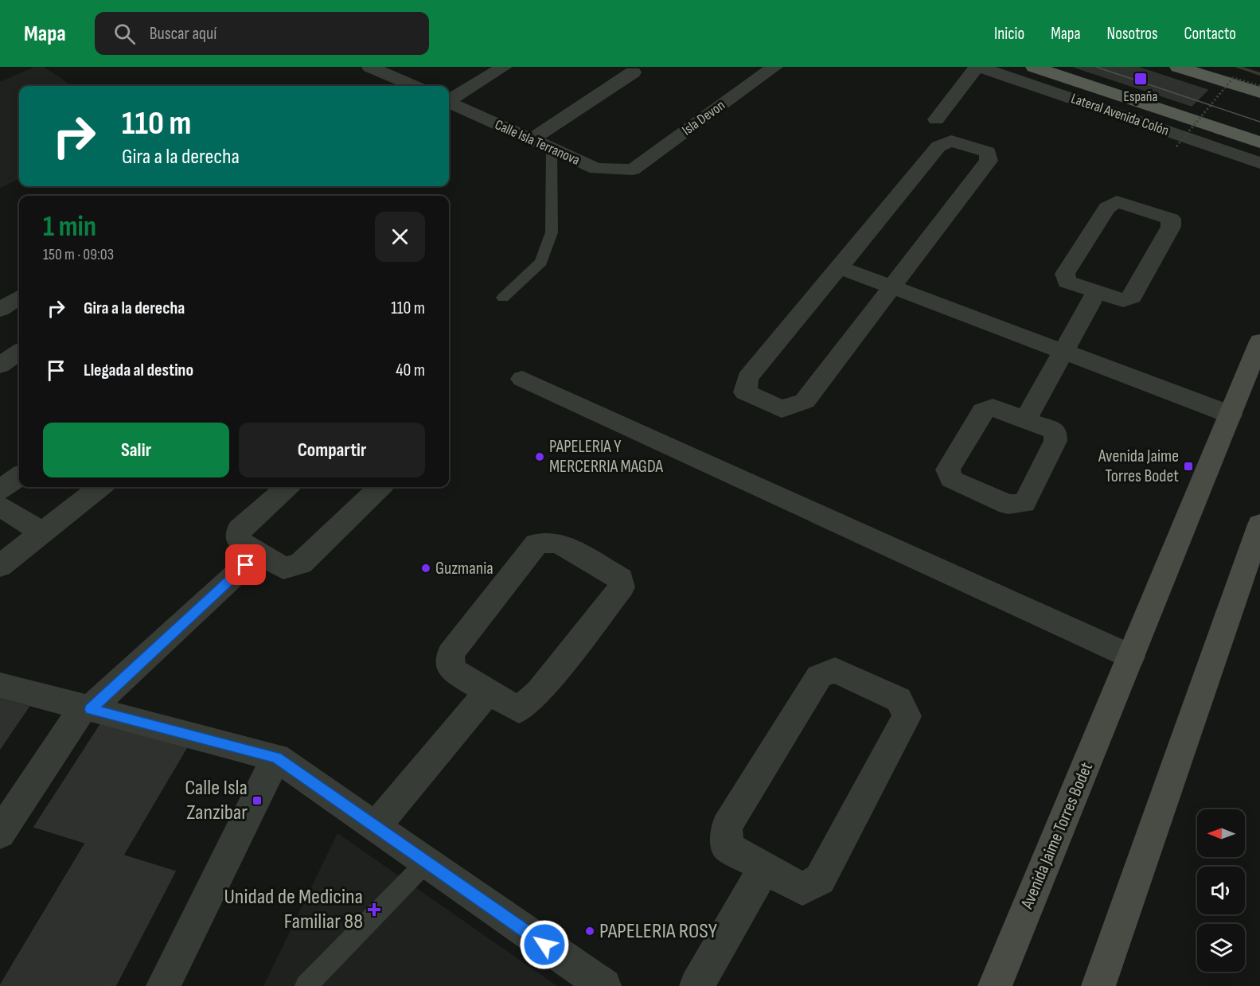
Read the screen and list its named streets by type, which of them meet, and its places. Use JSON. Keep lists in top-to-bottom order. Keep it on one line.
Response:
{"streets":{"street":["Lateral Avenida Colón","Isla Devon","Calle Isla Terranova","Avenida Jaime Torres Bodet"]},"crossings":[["Isla Devon","Calle Isla Terranova"]],"places":{"transit":["España","Avenida Jaime Torres Bodet","Calle Isla Zanzibar"],"other":["PAPELERIA Y MERCERRIA MAGDA","Guzmania","PAPELERIA ROSY"],"health":["Unidad de Medicina Familiar 88"]},"north":"left","page":{"header":"Mapa","search":"Buscar aquí","nav":["Inicio","Mapa","Nosotros","Contacto"],"turn":["110 m","Gira a la derecha"],"heading":["1 min","150 m · 09:03"],"list":[{"name":"Gira a la derecha","value":"110 m"},{"name":"Llegada al destino","value":"40 m"}],"buttons":["Salir","Compartir"]}}
